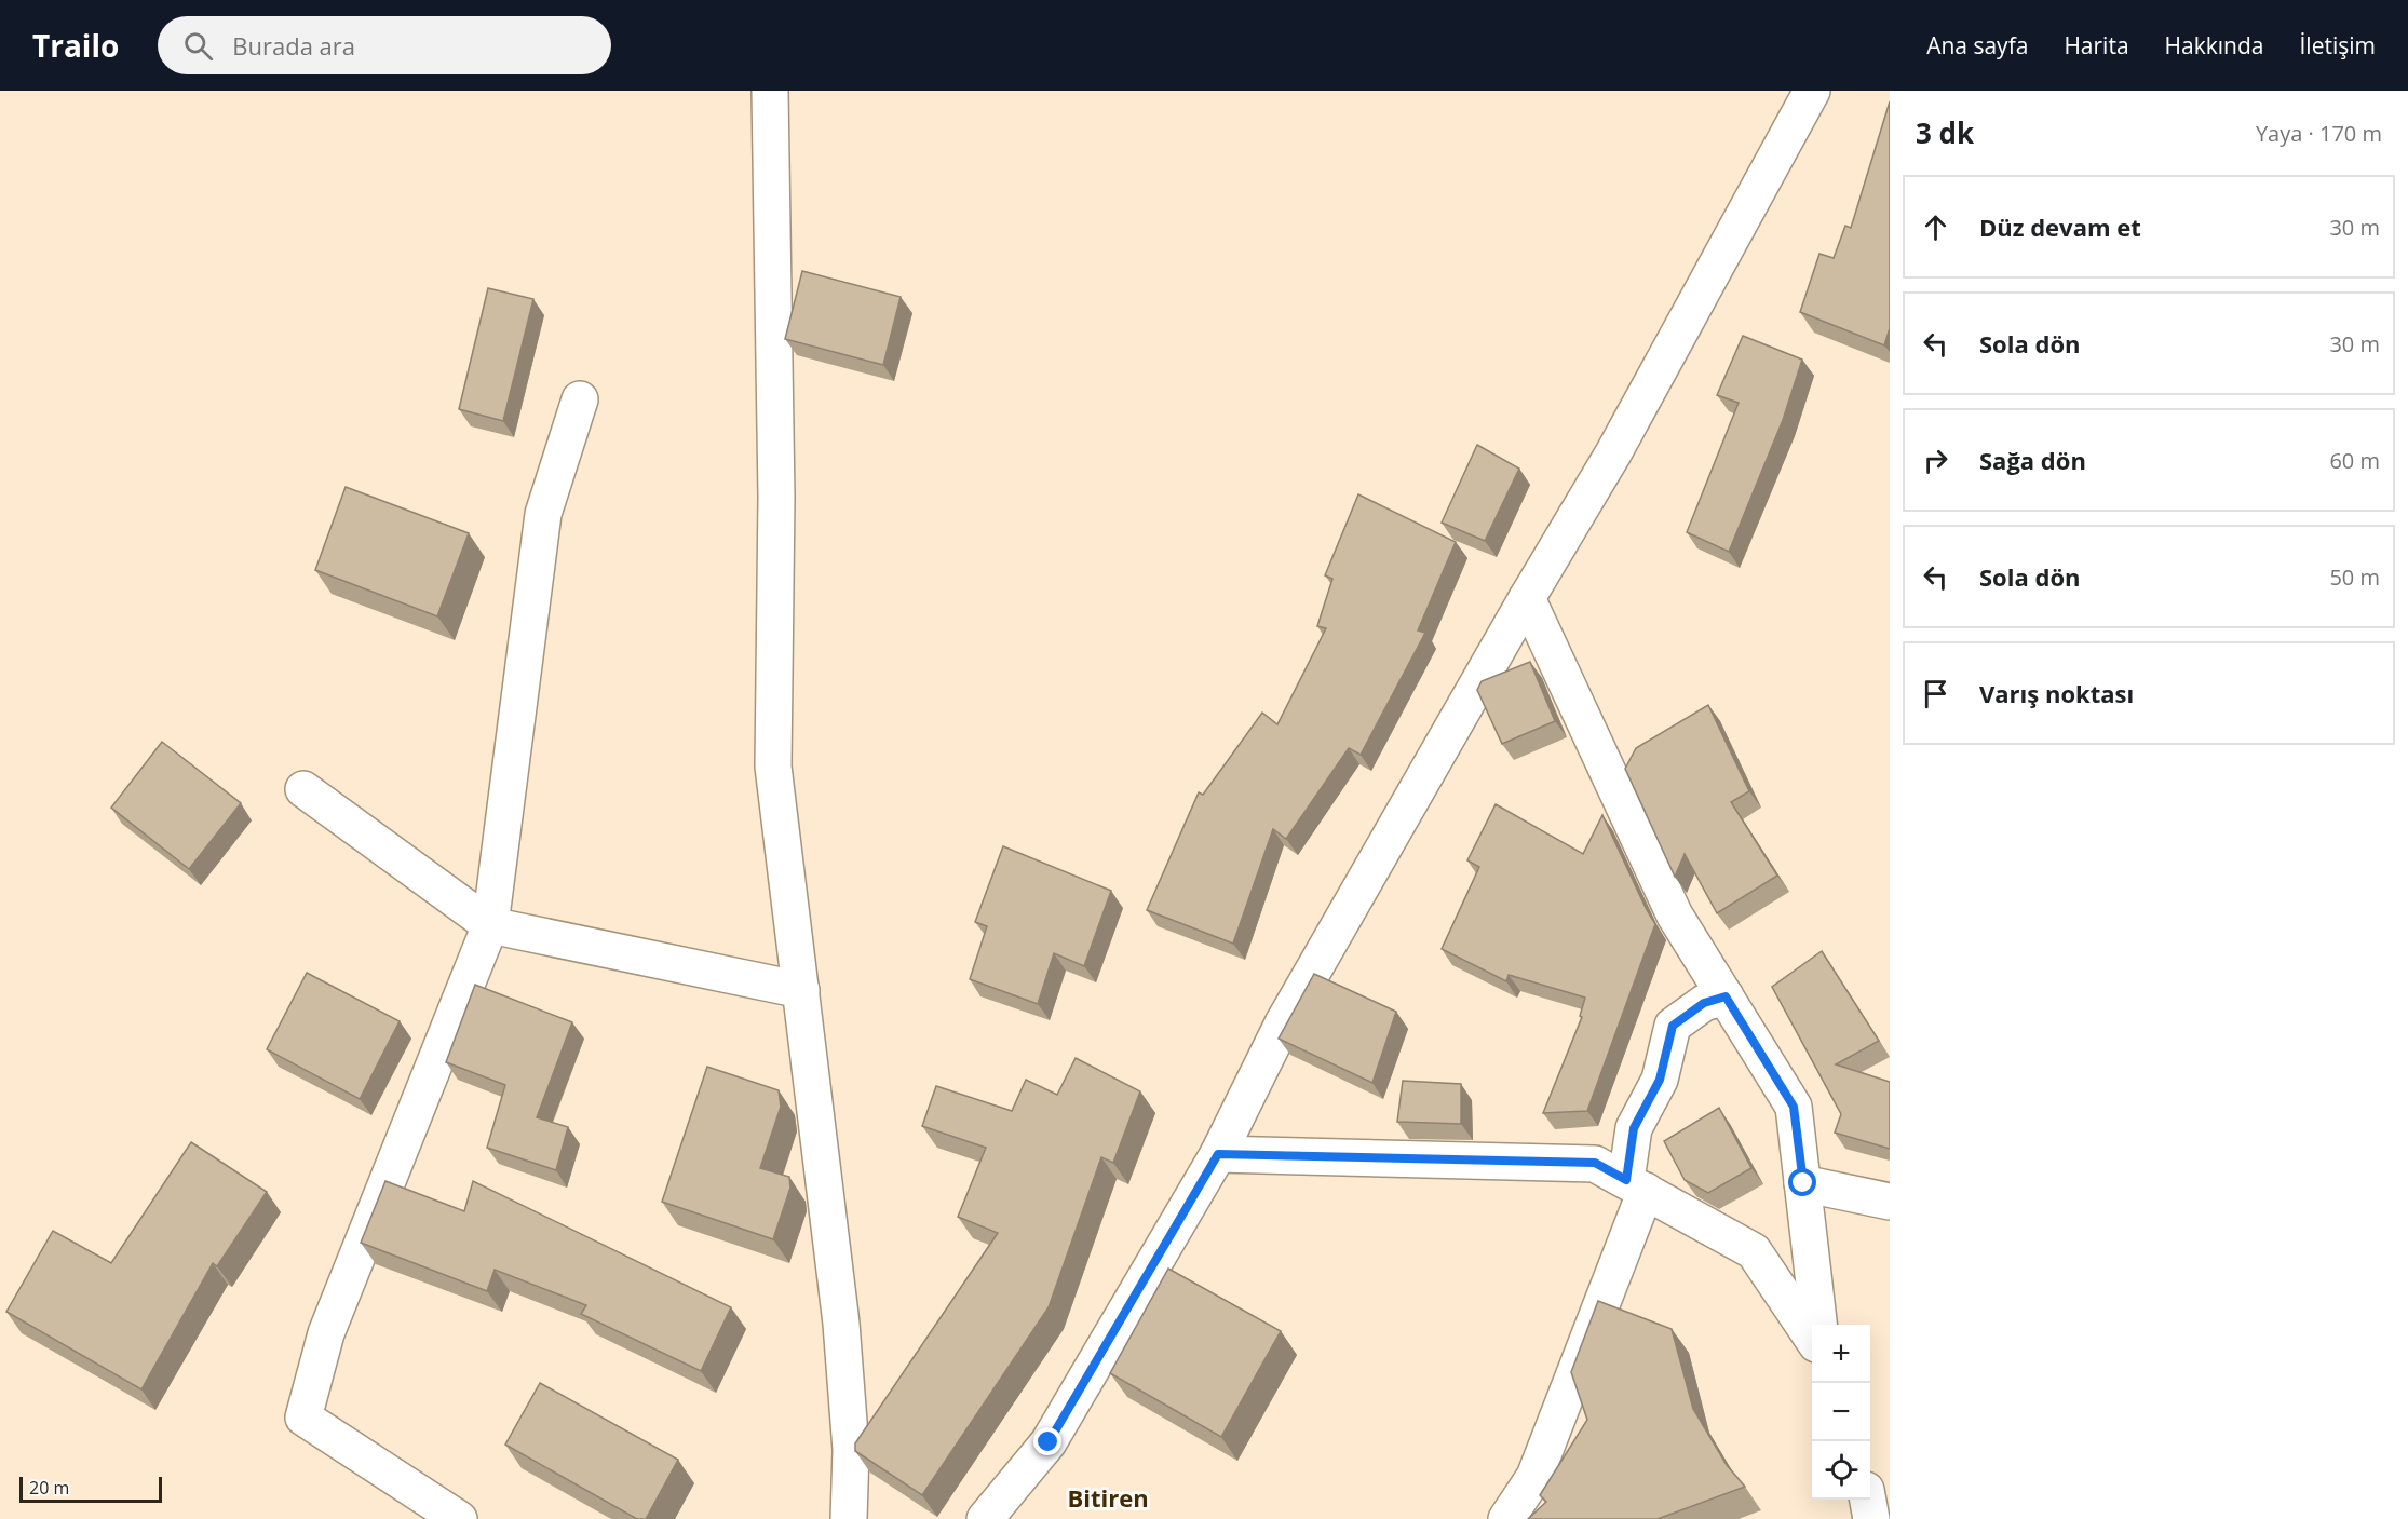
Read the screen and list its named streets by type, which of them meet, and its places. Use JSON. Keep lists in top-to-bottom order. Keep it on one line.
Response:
{"districts":["Bitiren"],"scale_bar":"20 m","page":{"header":"Trailo","search":"Burada ara","nav":["Ana sayfa","Harita","Hakkında","İletişim"],"heading":["3 dk","Yaya · 170 m"],"list":[["Düz devam et","30 m"],["Sola dön","30 m"],["Sağa dön","60 m"],["Sola dön","50 m"],"Varış noktası"],"map_buttons":["+","−"],"scale":"20 m"}}
